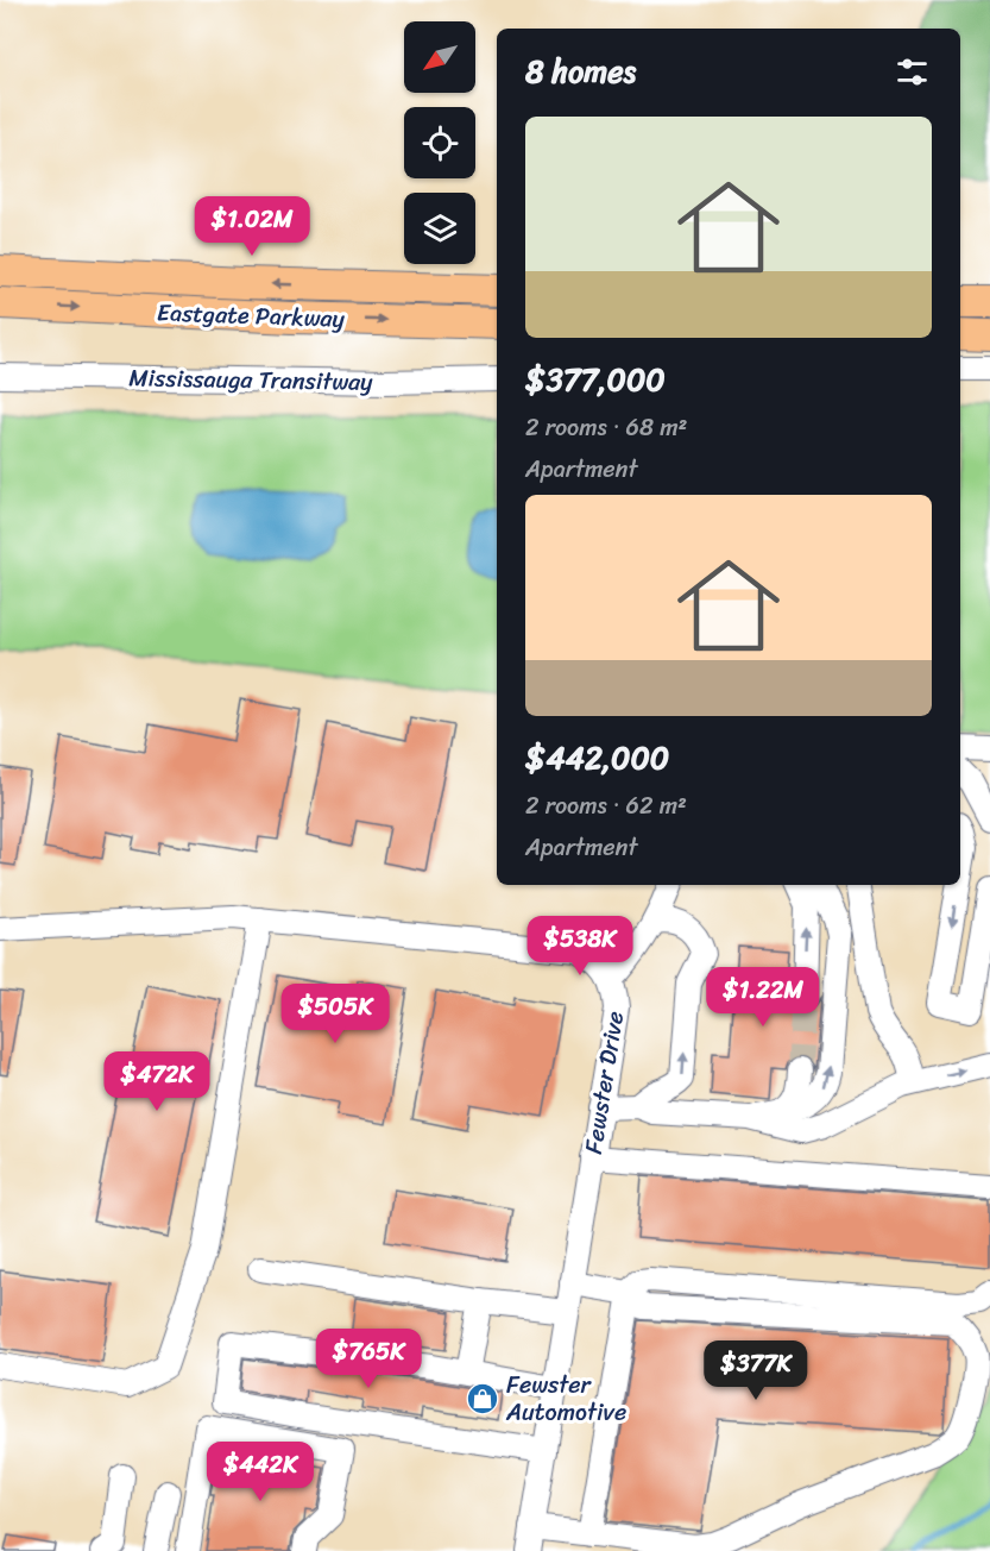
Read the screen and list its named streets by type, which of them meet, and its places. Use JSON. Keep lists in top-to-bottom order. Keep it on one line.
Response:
{"streets":{"main road":["Eastgate Parkway"],"street":["Mississauga Transitway","Fewster Drive"]},"places":{"shop":["Fewster Automotive"]},"north":"bottom left","page":{"heading":"8 homes","list":[{"name":"$377,000","note":"2 rooms · 68 m² · Apartment"},{"name":"$442,000","note":"2 rooms · 62 m² · Apartment"}],"price":["$1.02M","$538K","$1.22M","$505K","$472K","$765K","$377K","$442K"]}}
